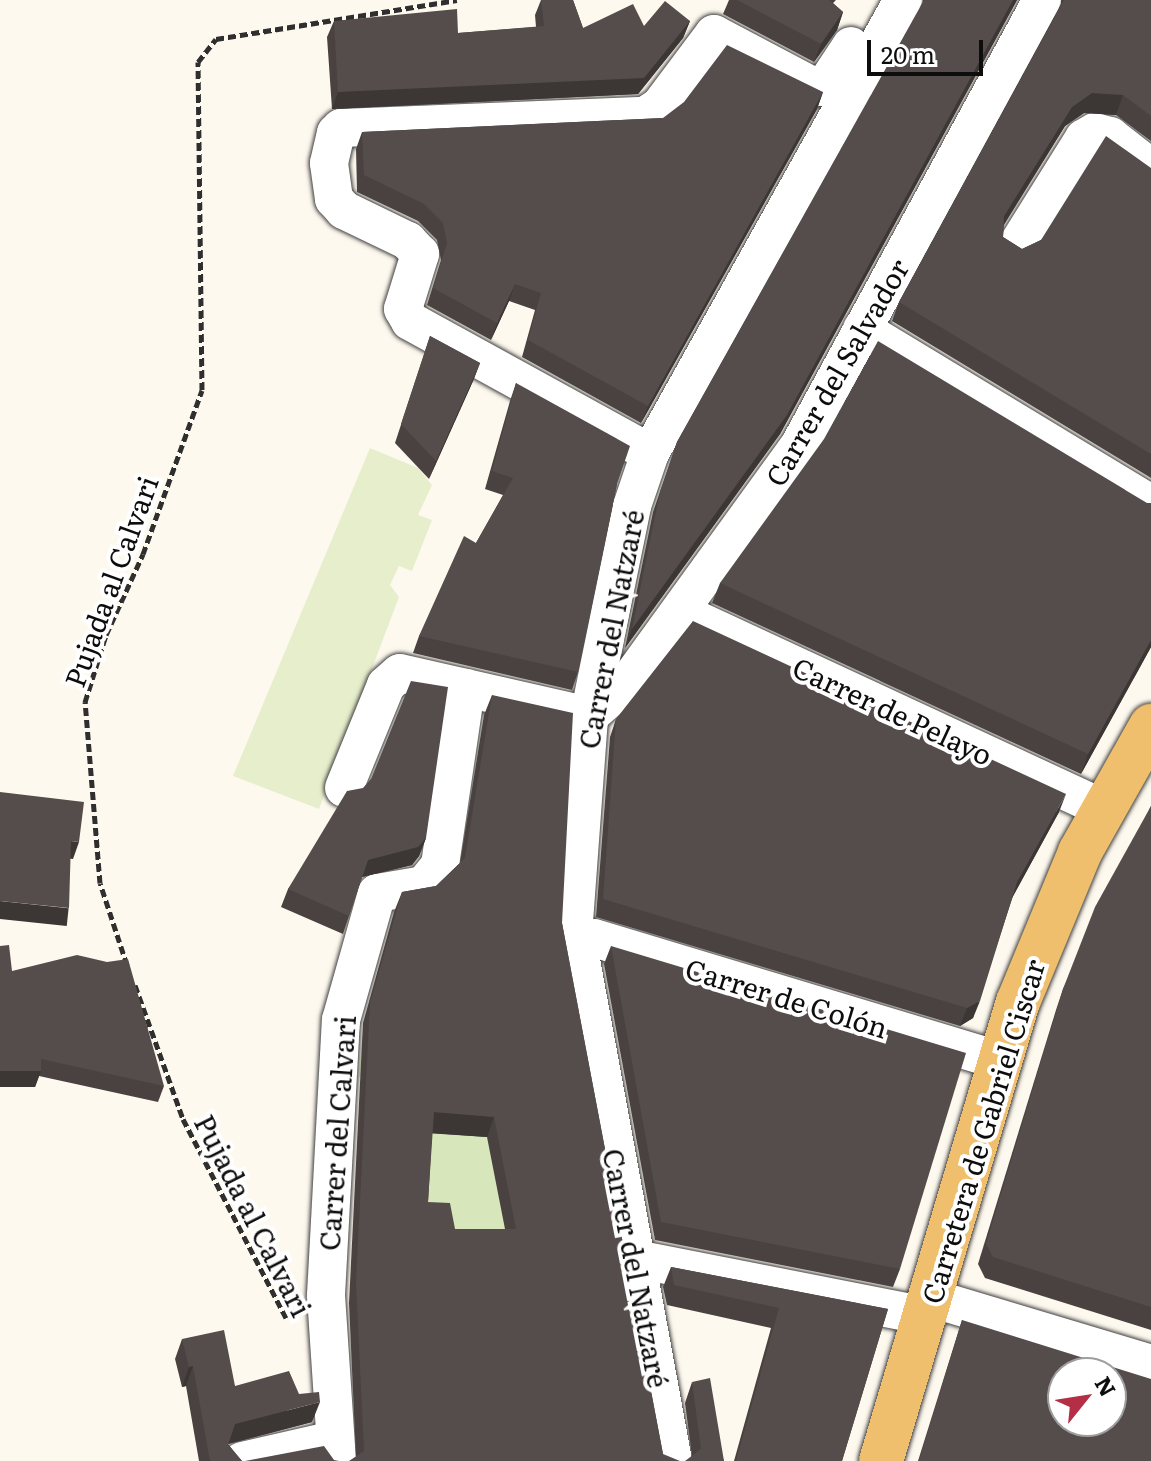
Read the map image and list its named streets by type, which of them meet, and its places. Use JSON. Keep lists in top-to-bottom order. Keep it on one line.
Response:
{"streets":{"main road":["Carretera de Gabriel Ciscar"],"street":["Carrer del Salvador","Carrer del Natzaré","Carrer de Pelayo","Carrer de Colón","Carrer del Calvari"],"path":["Pujada al Calvari"]},"crossings":[["Carrer del Salvador","Carrer del Natzaré"],["Carrer del Salvador","Carrer de Pelayo"],["Carrer del Natzaré","Carrer de Colón"],["Carrer de Pelayo","Carretera de Gabriel Ciscar"],["Carrer de Colón","Carretera de Gabriel Ciscar"]],"scale_bar":"20 m","north":"top right"}
